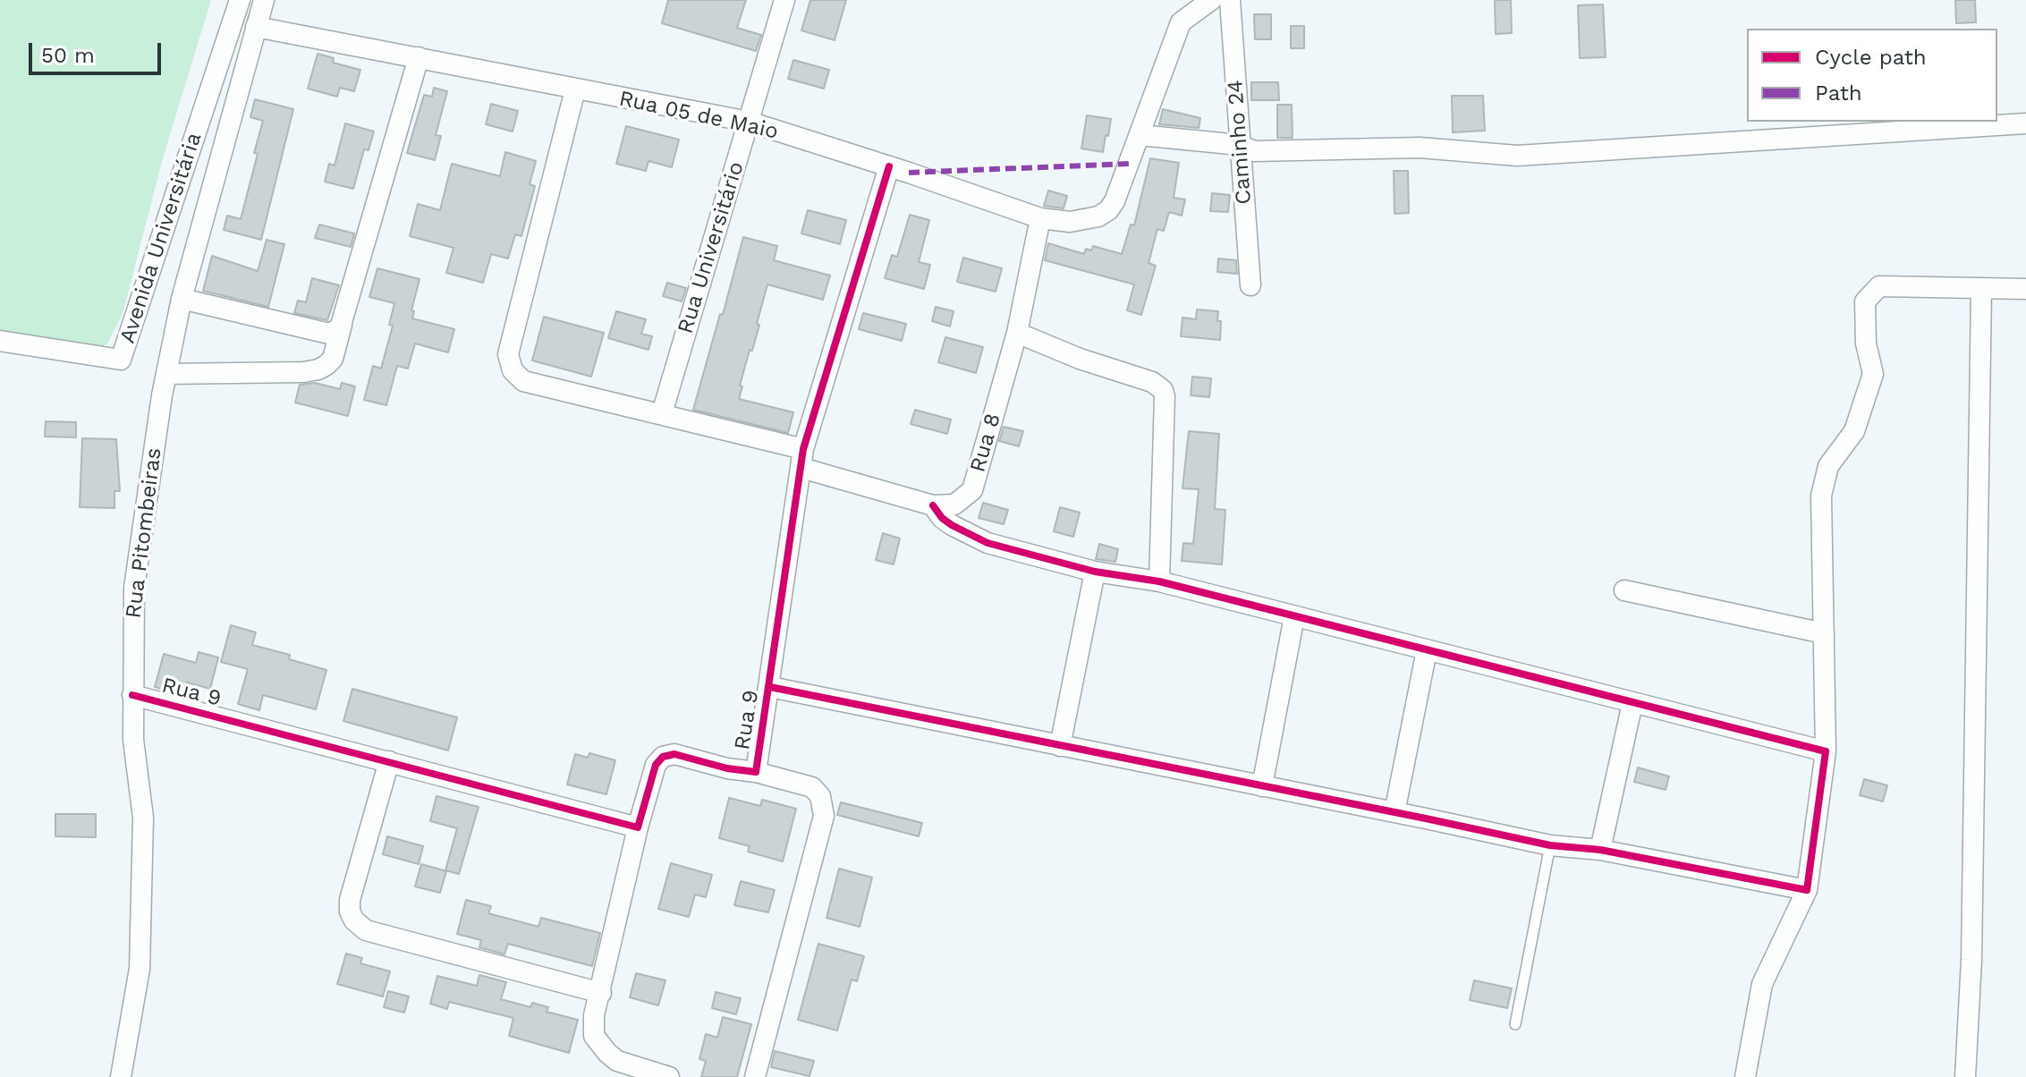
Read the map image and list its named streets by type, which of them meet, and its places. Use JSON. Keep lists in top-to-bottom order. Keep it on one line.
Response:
{"streets":{"street":["Rua 05 de Maio","Caminho 24","Avenida Universitária","Rua Universitário","Rua 8","Rua Pitombeiras","Rua 9"]},"crossings":[["Rua 05 de Maio","Rua Universitário"],["Rua 05 de Maio","Rua 8"],["Rua 05 de Maio","Rua Pitombeiras"],["Rua 05 de Maio","Rua 9"],["Rua Pitombeiras","Rua 9"]],"legend":["Cycle path","Path"],"scale_bar":"50 m"}
